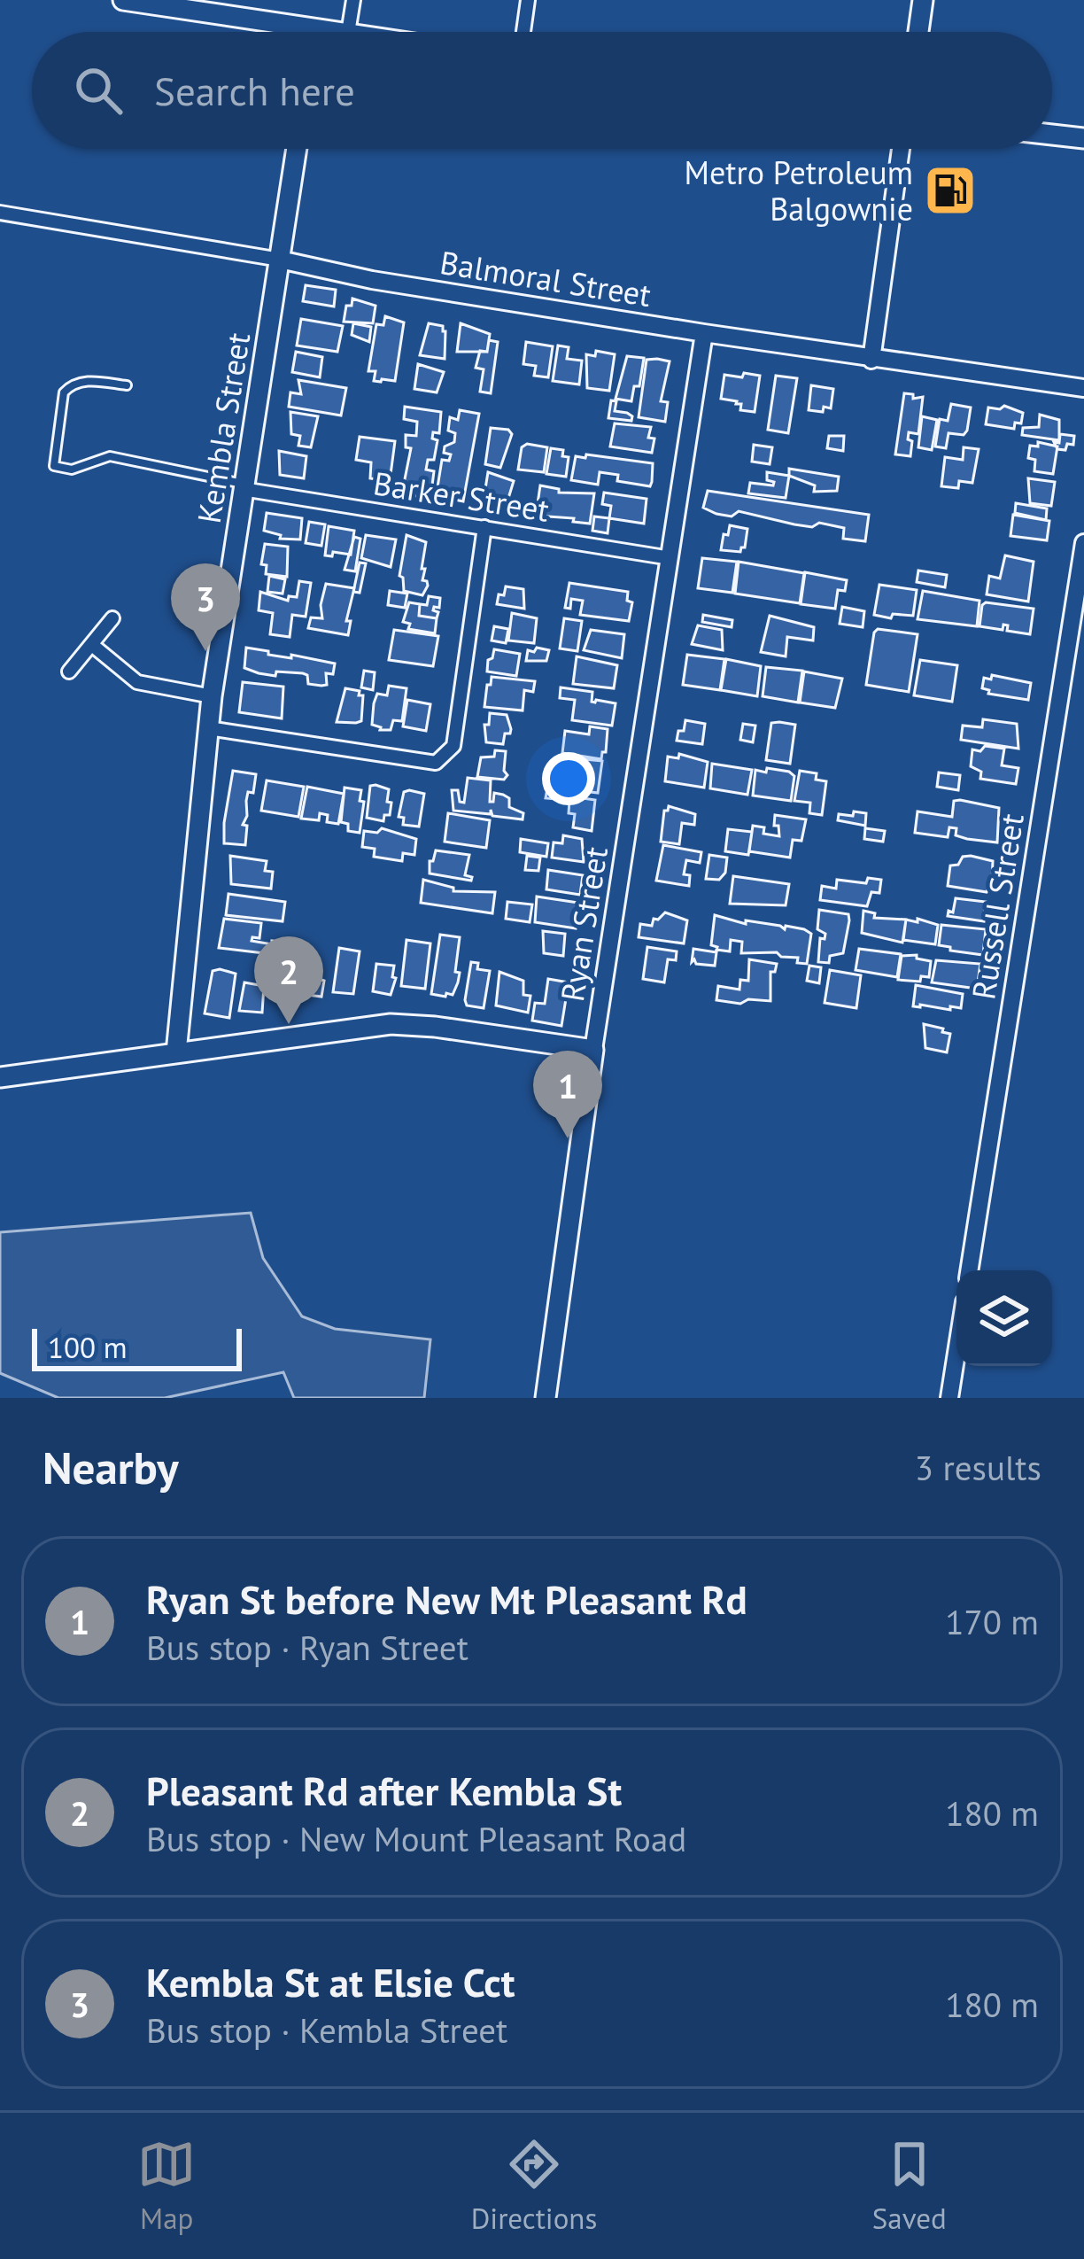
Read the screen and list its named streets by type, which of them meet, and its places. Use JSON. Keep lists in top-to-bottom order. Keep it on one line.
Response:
{"streets":{"main road":["Kembla Street","Ryan Street"],"street":["Balmoral Street","Barker Street","Russell Street"]},"crossings":[["Balmoral Street","Kembla Street"],["Balmoral Street","Ryan Street"],["Kembla Street","Barker Street"],["Barker Street","Ryan Street"]],"places":{"fuel station":["Metro Petroleum Balgownie"]},"scale_bar":"100 m","page":{"search":"Search here","pins":["3","2","1"],"scale":"100 m","heading":["Nearby","3 results"],"list":[{"mark":"1","name":"Ryan St before New Mt Pleasant Rd","note":"Bus stop · Ryan Street","value":"170 m"},{"mark":"2","name":"Pleasant Rd after Kembla St","note":"Bus stop · New Mount Pleasant Road","value":"180 m"},{"mark":"3","name":"Kembla St at Elsie Cct","note":"Bus stop · Kembla Street","value":"180 m"}],"nav":["Map","Directions","Saved"]}}
